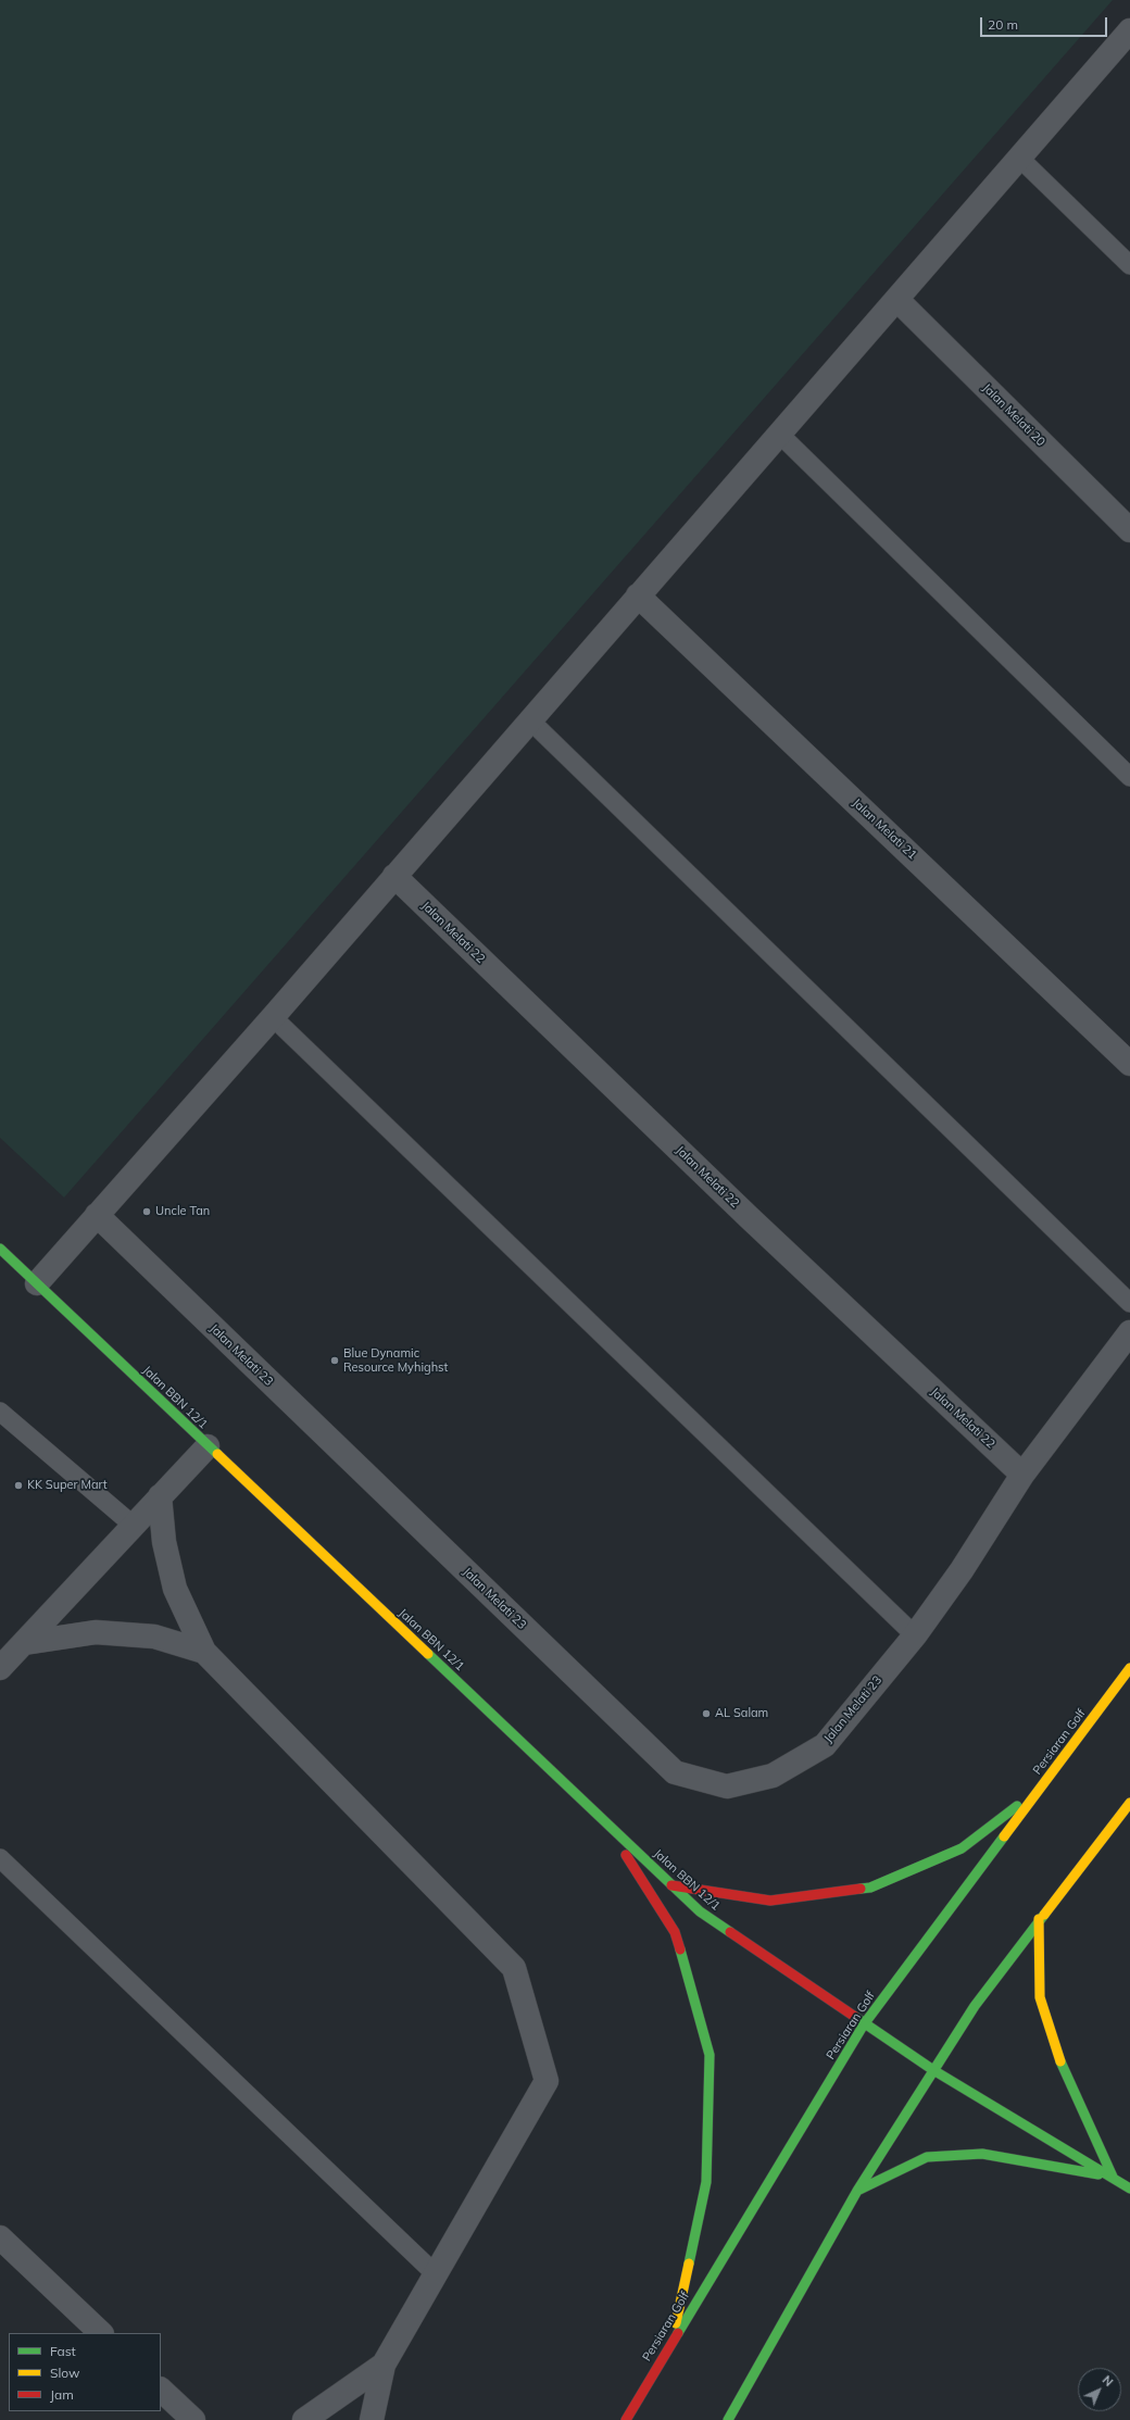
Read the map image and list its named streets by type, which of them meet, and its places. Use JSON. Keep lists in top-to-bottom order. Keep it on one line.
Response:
{"streets":{"street":["Jalan Melati 20","Jalan Melati 21","Jalan Melati 22","Jalan Melati 23","Jalan BBN 12/1","Persiaran Golf"]},"crossings":[["Jalan Melati 22","Jalan Melati 23"],["Jalan BBN 12/1","Persiaran Golf"]],"places":["Uncle Tan","Blue Dynamic Resource Myhighst","KK Super Mart","AL Salam"],"legend":["Fast","Slow","Jam"],"scale_bar":"20 m","north":"top right"}
